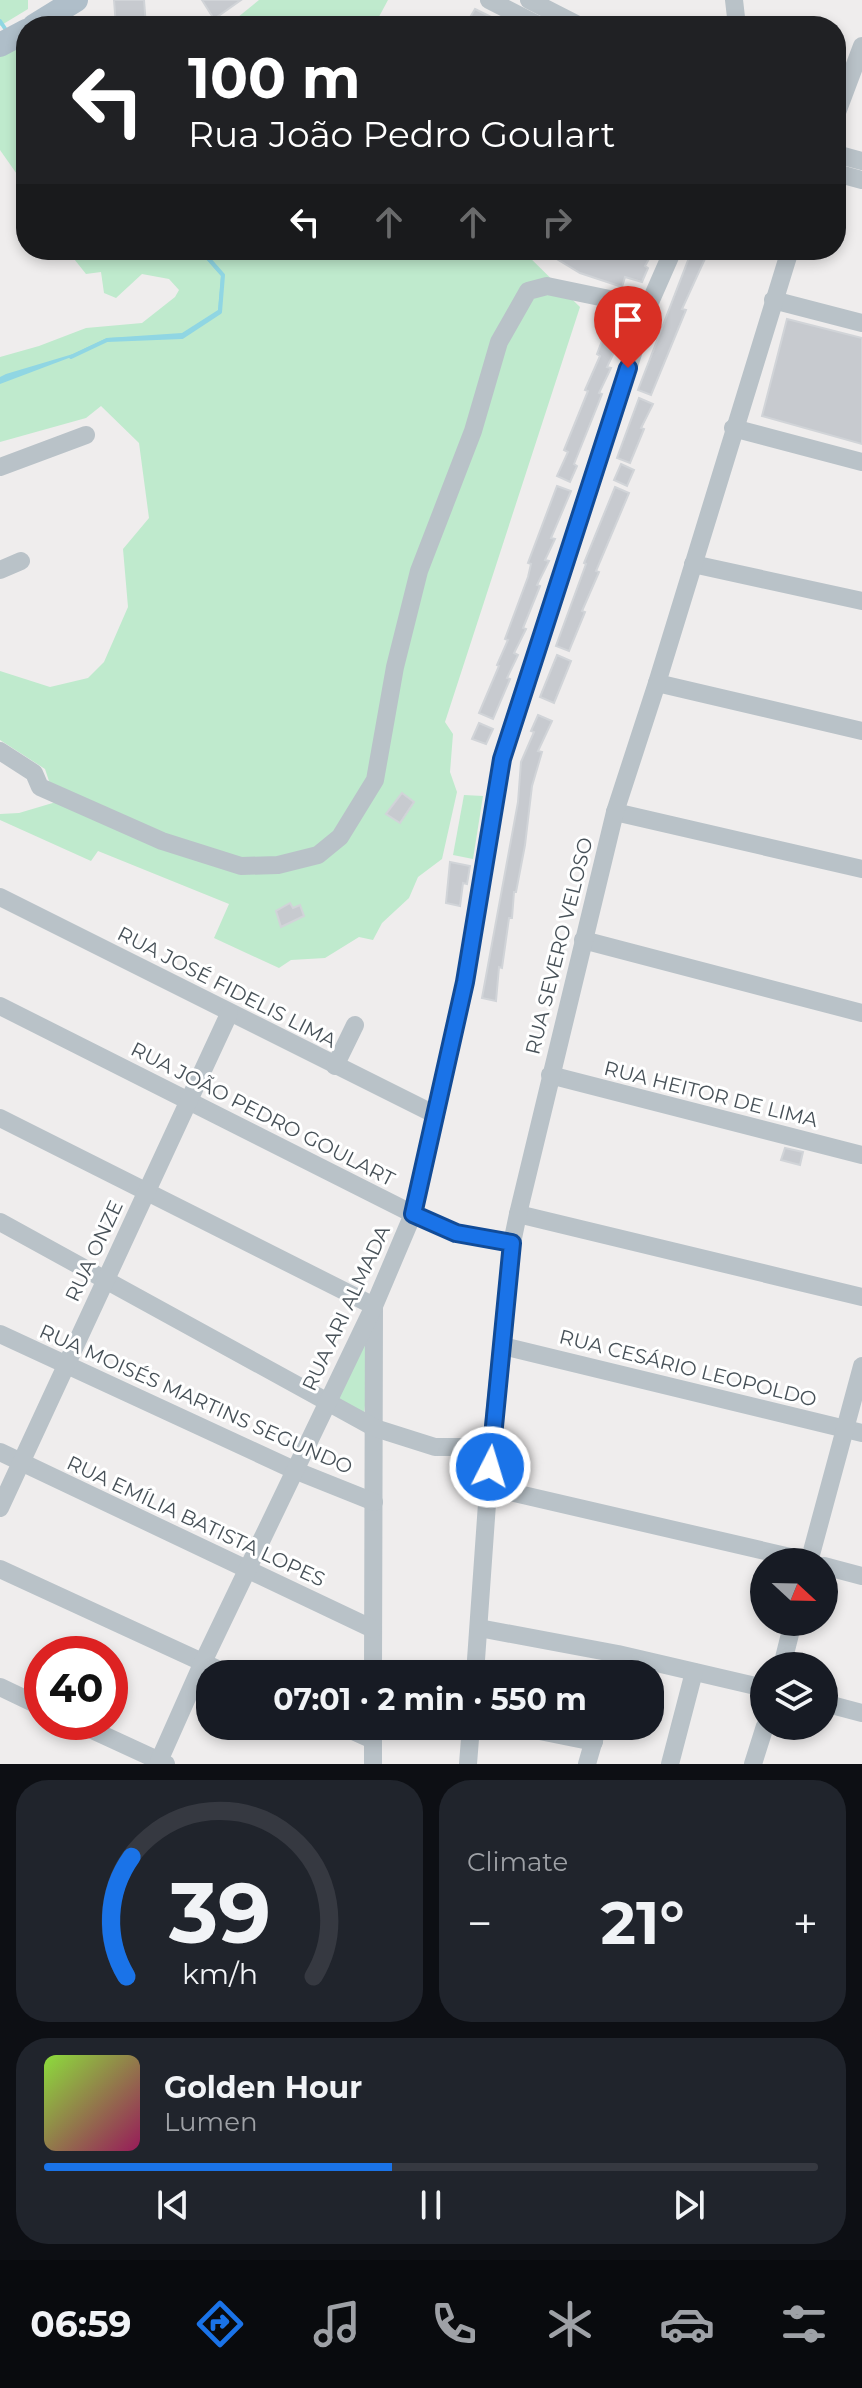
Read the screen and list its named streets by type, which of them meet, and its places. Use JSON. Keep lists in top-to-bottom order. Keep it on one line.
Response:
{"streets":{"street":["RUA SEVERO VELOSO","RUA JOSÉ FIDELIS LIMA","RUA HEITOR DE LIMA","RUA JOÃO PEDRO GOULART","RUA ONZE","RUA ARI ALMADA","RUA CESÁRIO LEOPOLDO","RUA MOISÉS MARTINS SEGUNDO","RUA EMÍLIA BATISTA LOPES"]},"crossings":[["RUA SEVERO VELOSO","RUA HEITOR DE LIMA"],["RUA SEVERO VELOSO","RUA JOÃO PEDRO GOULART"],["RUA SEVERO VELOSO","RUA CESÁRIO LEOPOLDO"],["RUA JOSÉ FIDELIS LIMA","RUA ONZE"],["RUA JOSÉ FIDELIS LIMA","RUA ARI ALMADA"],["RUA JOÃO PEDRO GOULART","RUA ONZE"],["RUA JOÃO PEDRO GOULART","RUA ARI ALMADA"],["RUA ONZE","RUA MOISÉS MARTINS SEGUNDO"],["RUA ONZE","RUA EMÍLIA BATISTA LOPES"],["RUA ARI ALMADA","RUA MOISÉS MARTINS SEGUNDO"],["RUA ARI ALMADA","RUA EMÍLIA BATISTA LOPES"]],"north":"right","page":{"turn":["100 m","Rua João Pedro Goulart"],"limit":"40","trip":"07:01 · 2 min · 550 m","tile":"Climate","heat":["−","21°","+"],"song":["Golden Hour","Lumen"],"tabs":"06:59","gauge":["39","km/h"]}}
